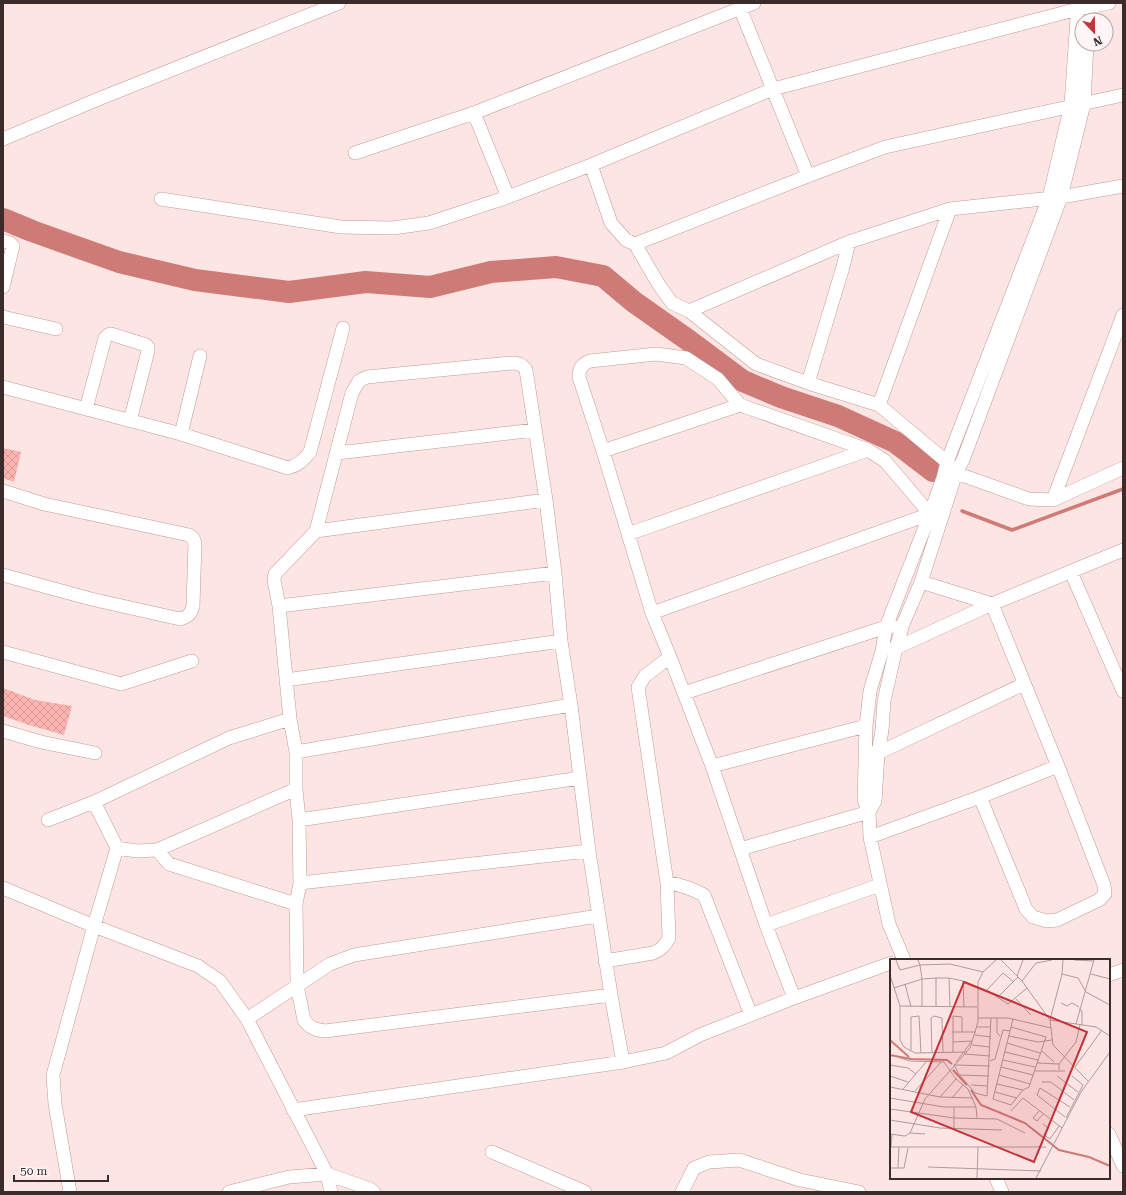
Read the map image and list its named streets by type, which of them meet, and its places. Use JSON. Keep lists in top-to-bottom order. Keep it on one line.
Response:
{"scale_bar":"50 m","north":"bottom"}
